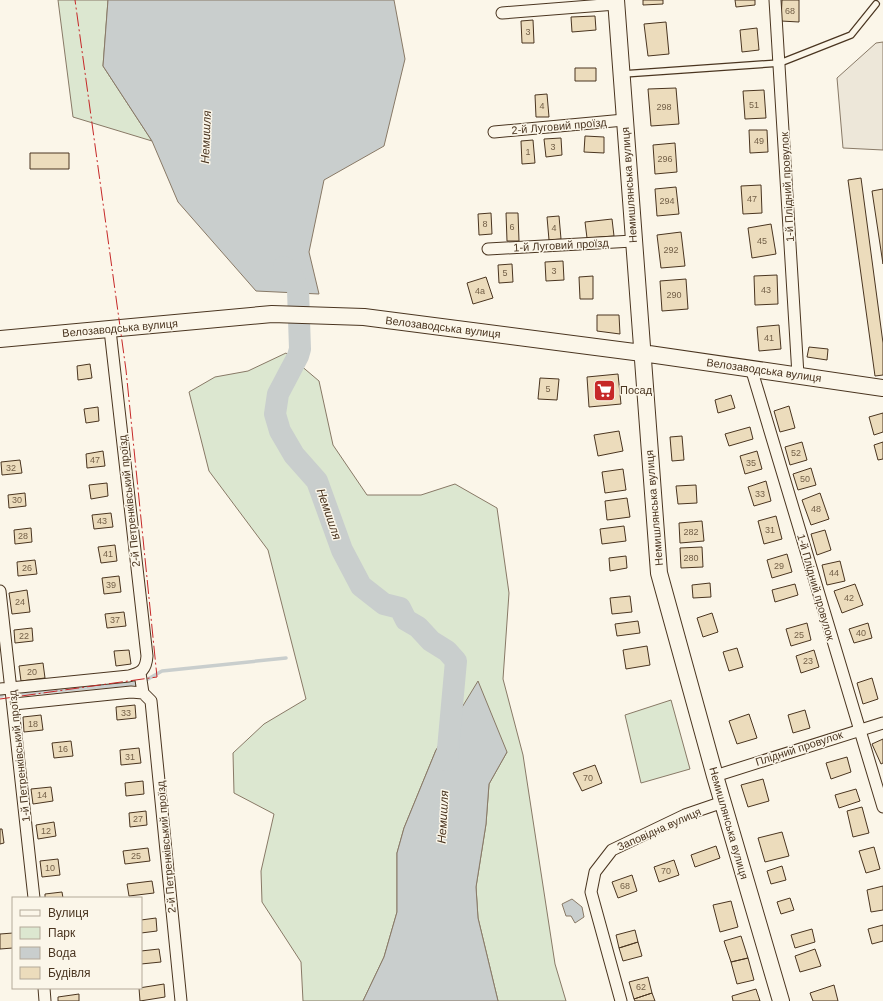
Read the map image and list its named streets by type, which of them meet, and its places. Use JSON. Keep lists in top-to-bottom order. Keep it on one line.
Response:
{"streets":{"street":["2-й Луговий проїзд","Немишлянська вулиця","1-й Плідний провулок","1-й Луговий проїзд","Велозаводська вулиця","2-й Петренківський проїзд","Плідний провулок","1-й Петренківський проїзд","Заповідна вулиця"]},"crossings":[["2-й Луговий проїзд","Немишлянська вулиця"],["Немишлянська вулиця","1-й Луговий проїзд"],["Немишлянська вулиця","Велозаводська вулиця"],["Немишлянська вулиця","Плідний провулок"],["Немишлянська вулиця","Заповідна вулиця"],["1-й Плідний провулок","Велозаводська вулиця"],["1-й Плідний провулок","Плідний провулок"],["Велозаводська вулиця","2-й Петренківський проїзд"]],"water":["Немишля"],"places":{"supermarket":["Посад"]},"house_numbers":["68","3","51","4","298","49","3","1","296","47","294","8","6","4","45","292","3","5","43","4а","290","41","5","52","47","35","32","50","33","30","48","43","31","282","28","41","280","29","26","44","39","42","24","37","40","25","22","23","20","33","18","16","31","70","14","27","12","25","10","70","68","62"],"legend":["Вулиця","Парк","Вода","Будівля"]}
